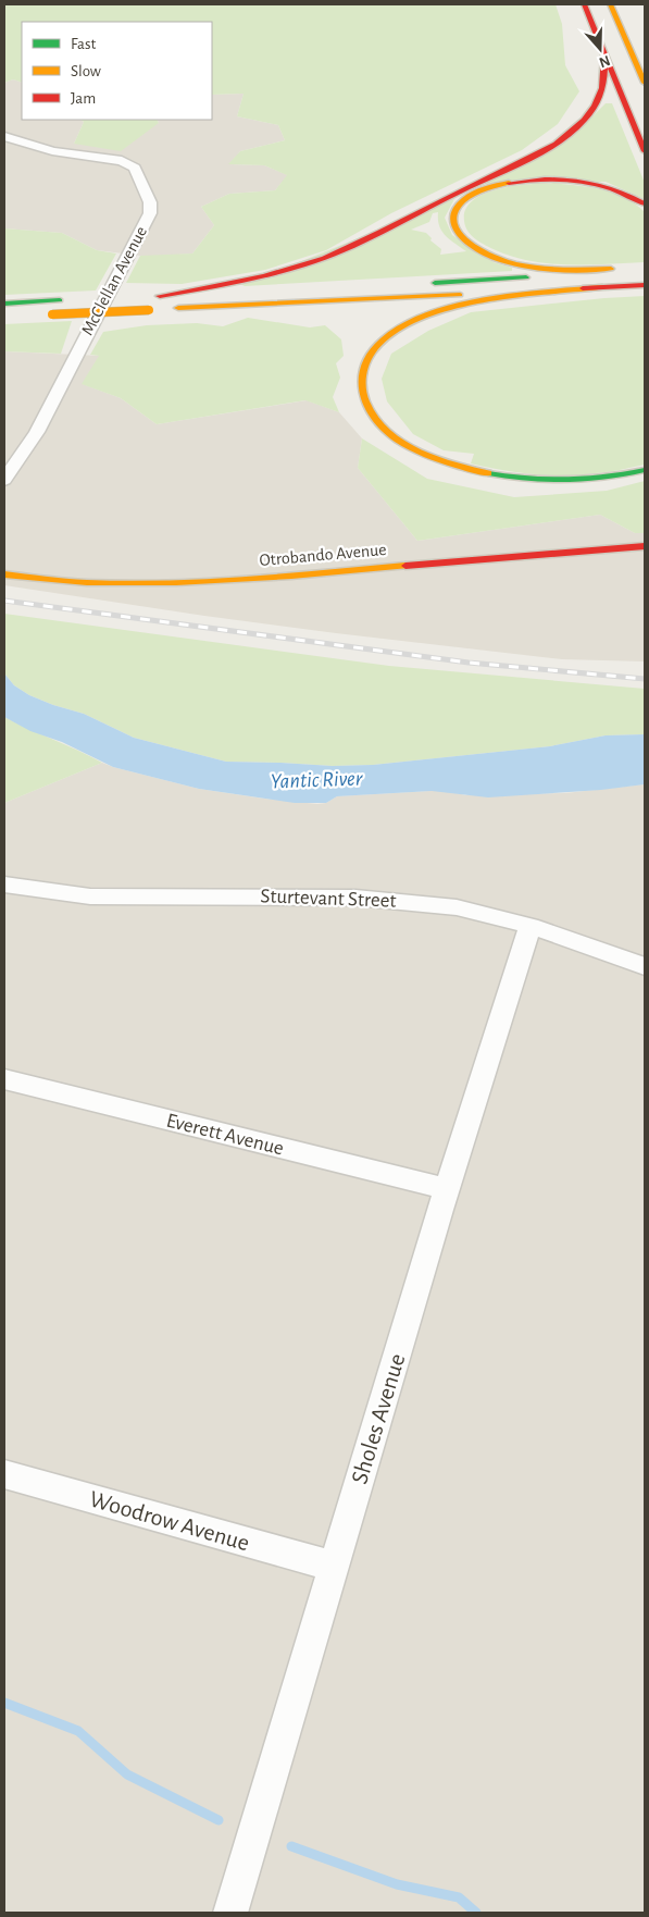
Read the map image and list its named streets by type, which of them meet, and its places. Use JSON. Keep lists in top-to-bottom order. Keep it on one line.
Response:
{"streets":{"main road":["Otrobando Avenue"],"street":["McClellan Avenue","Sturtevant Street","Everett Avenue","Sholes Avenue","Woodrow Avenue"]},"crossings":[["Sturtevant Street","Sholes Avenue"],["Everett Avenue","Sholes Avenue"],["Sholes Avenue","Woodrow Avenue"]],"water":["Yantic River"],"legend":["Fast","Slow","Jam"],"north":"bottom"}
